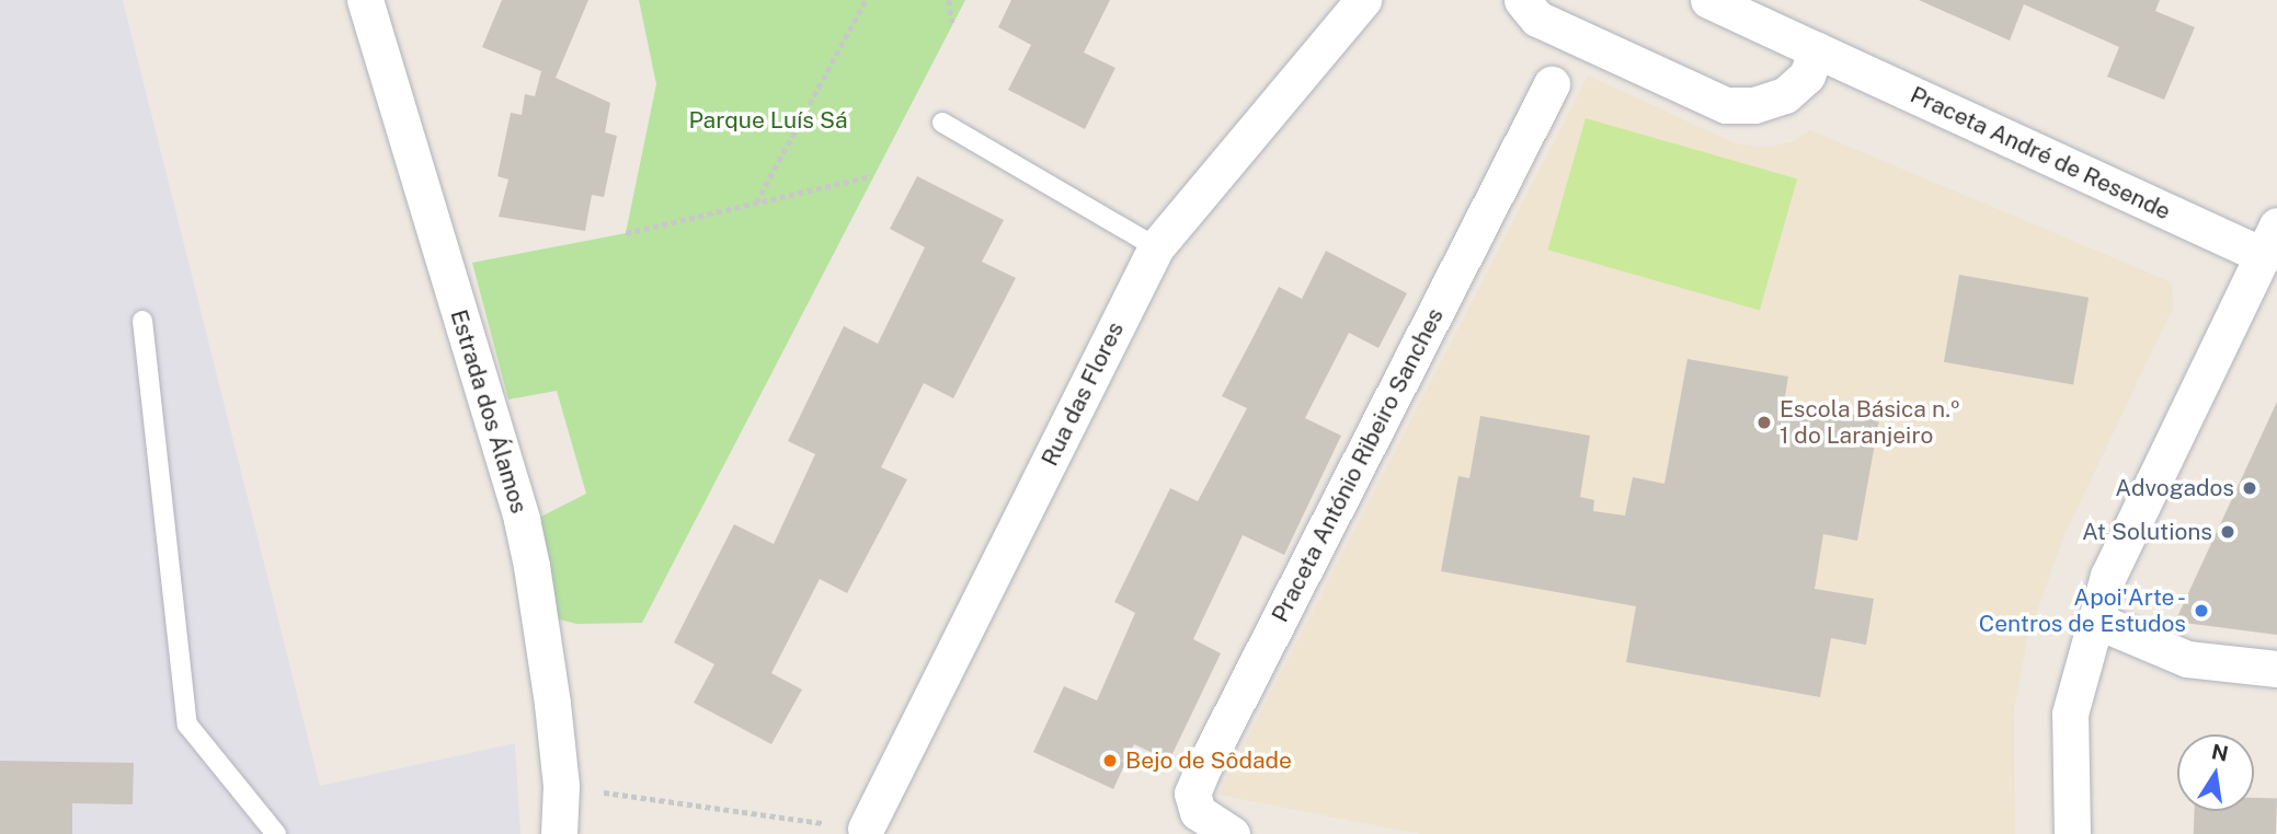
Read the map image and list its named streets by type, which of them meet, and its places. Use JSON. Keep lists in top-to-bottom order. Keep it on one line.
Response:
{"streets":{"street":["Praceta André de Resende","Rua das Flores","Estrada dos Álamos","Praceta António Ribeiro Sanches"]},"parks":["Parque Luís Sá"],"places":["Escola Básica n.º 1 do Laranjeiro","Advogados","At Solutions","Apoi'Arte - Centros de Estudos","Bejo de Sôdade"],"north":"top"}
